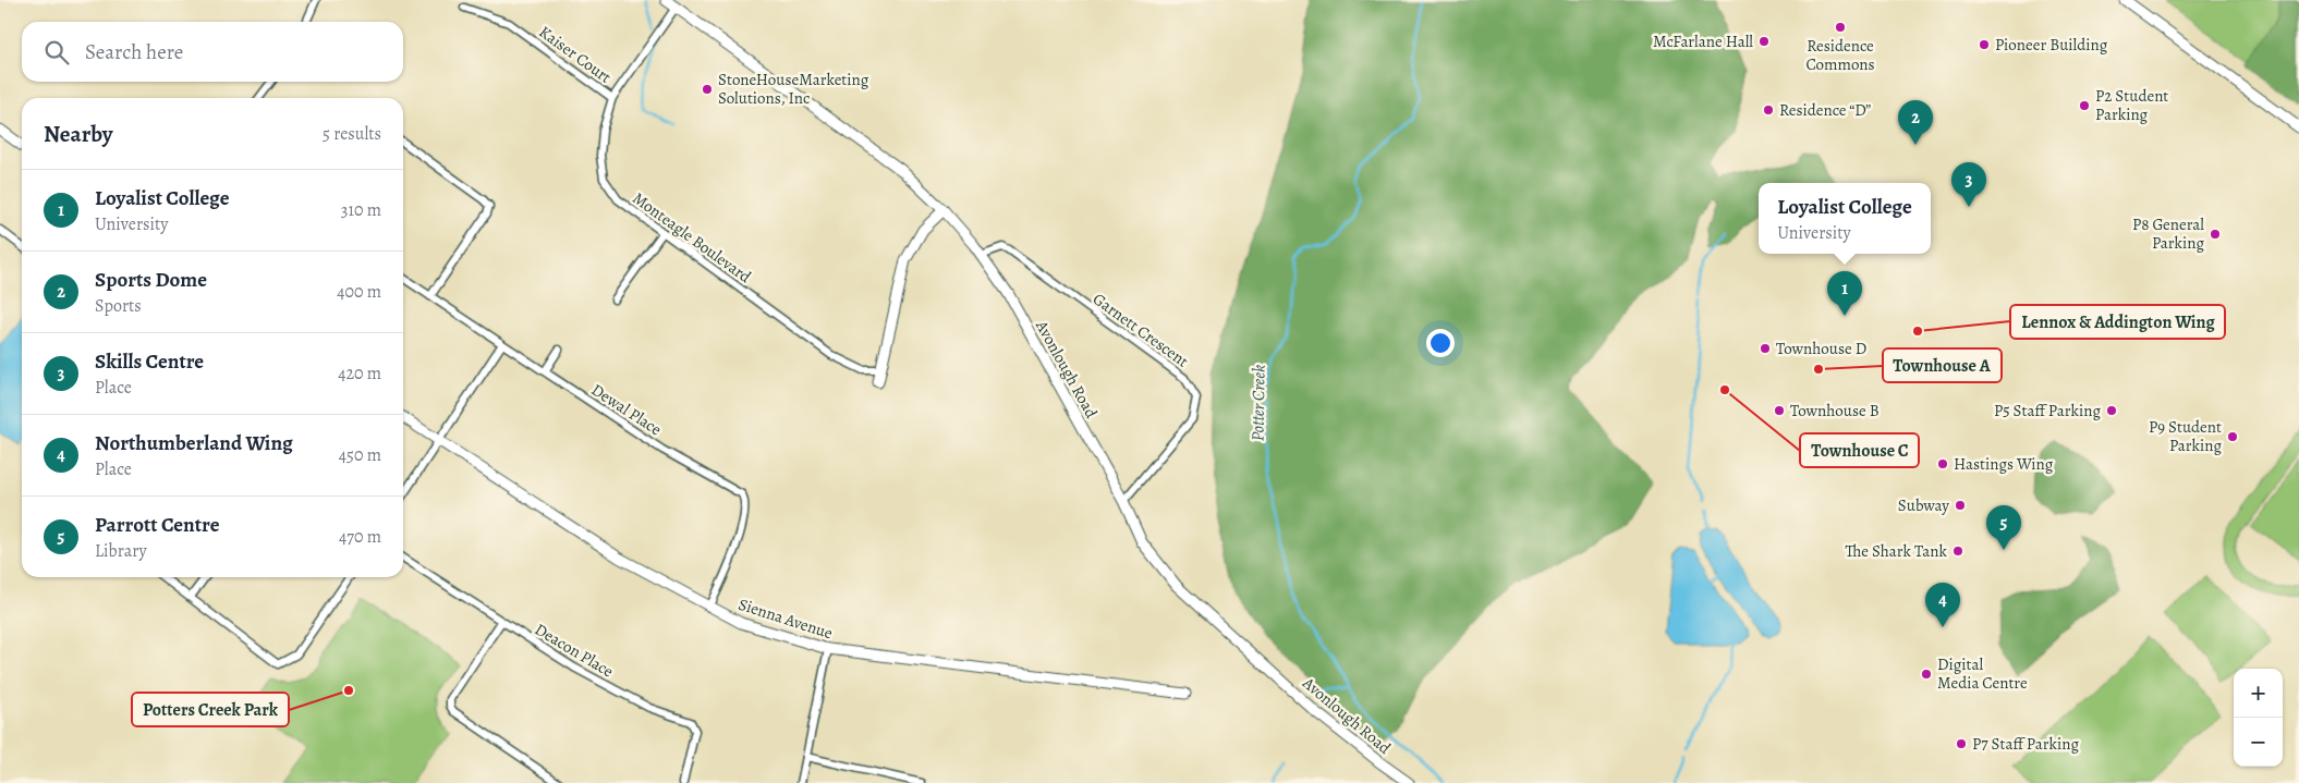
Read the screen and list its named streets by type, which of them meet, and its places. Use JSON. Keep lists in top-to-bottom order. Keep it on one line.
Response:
{"streets":{"street":["Kaiser Court","Monteagle Boulevard","Garnett Crescent","Avonlough Road","Dewal Place","Sienna Avenue","Deacon Place"]},"crossings":[["Kaiser Court","Monteagle Boulevard"],["Monteagle Boulevard","Avonlough Road"],["Garnett Crescent","Avonlough Road"],["Dewal Place","Sienna Avenue"]],"water":["Potter Creek"],"places":["Residence Commons","McFarlane Hall","Pioneer Building","StoneHouseMarketing Solutions, Inc","P2 Student Parking","Residence “D”","P8 General Parking","Lennox & Addington Wing","Townhouse D","Townhouse A","Townhouse C","Townhouse B","P5 Staff Parking","P9 Student Parking","Hastings Wing","Subway","The Shark Tank","Digital Media Centre","Potters Creek Park","P7 Staff Parking"],"page":{"search":"Search here","heading":["Nearby","5 results"],"pins":["2","3","1","5","4"],"list":[{"mark":"1","name":"Loyalist College","note":"University","value":"310 m"},{"mark":"2","name":"Sports Dome","note":"Sports","value":"400 m"},{"mark":"3","name":"Skills Centre","note":"Place","value":"420 m"},{"mark":"4","name":"Northumberland Wing","note":"Place","value":"450 m"},{"mark":"5","name":"Parrott Centre","note":"Library","value":"470 m"}],"popup":["Loyalist College","University"],"map_buttons":["+","−"]}}
